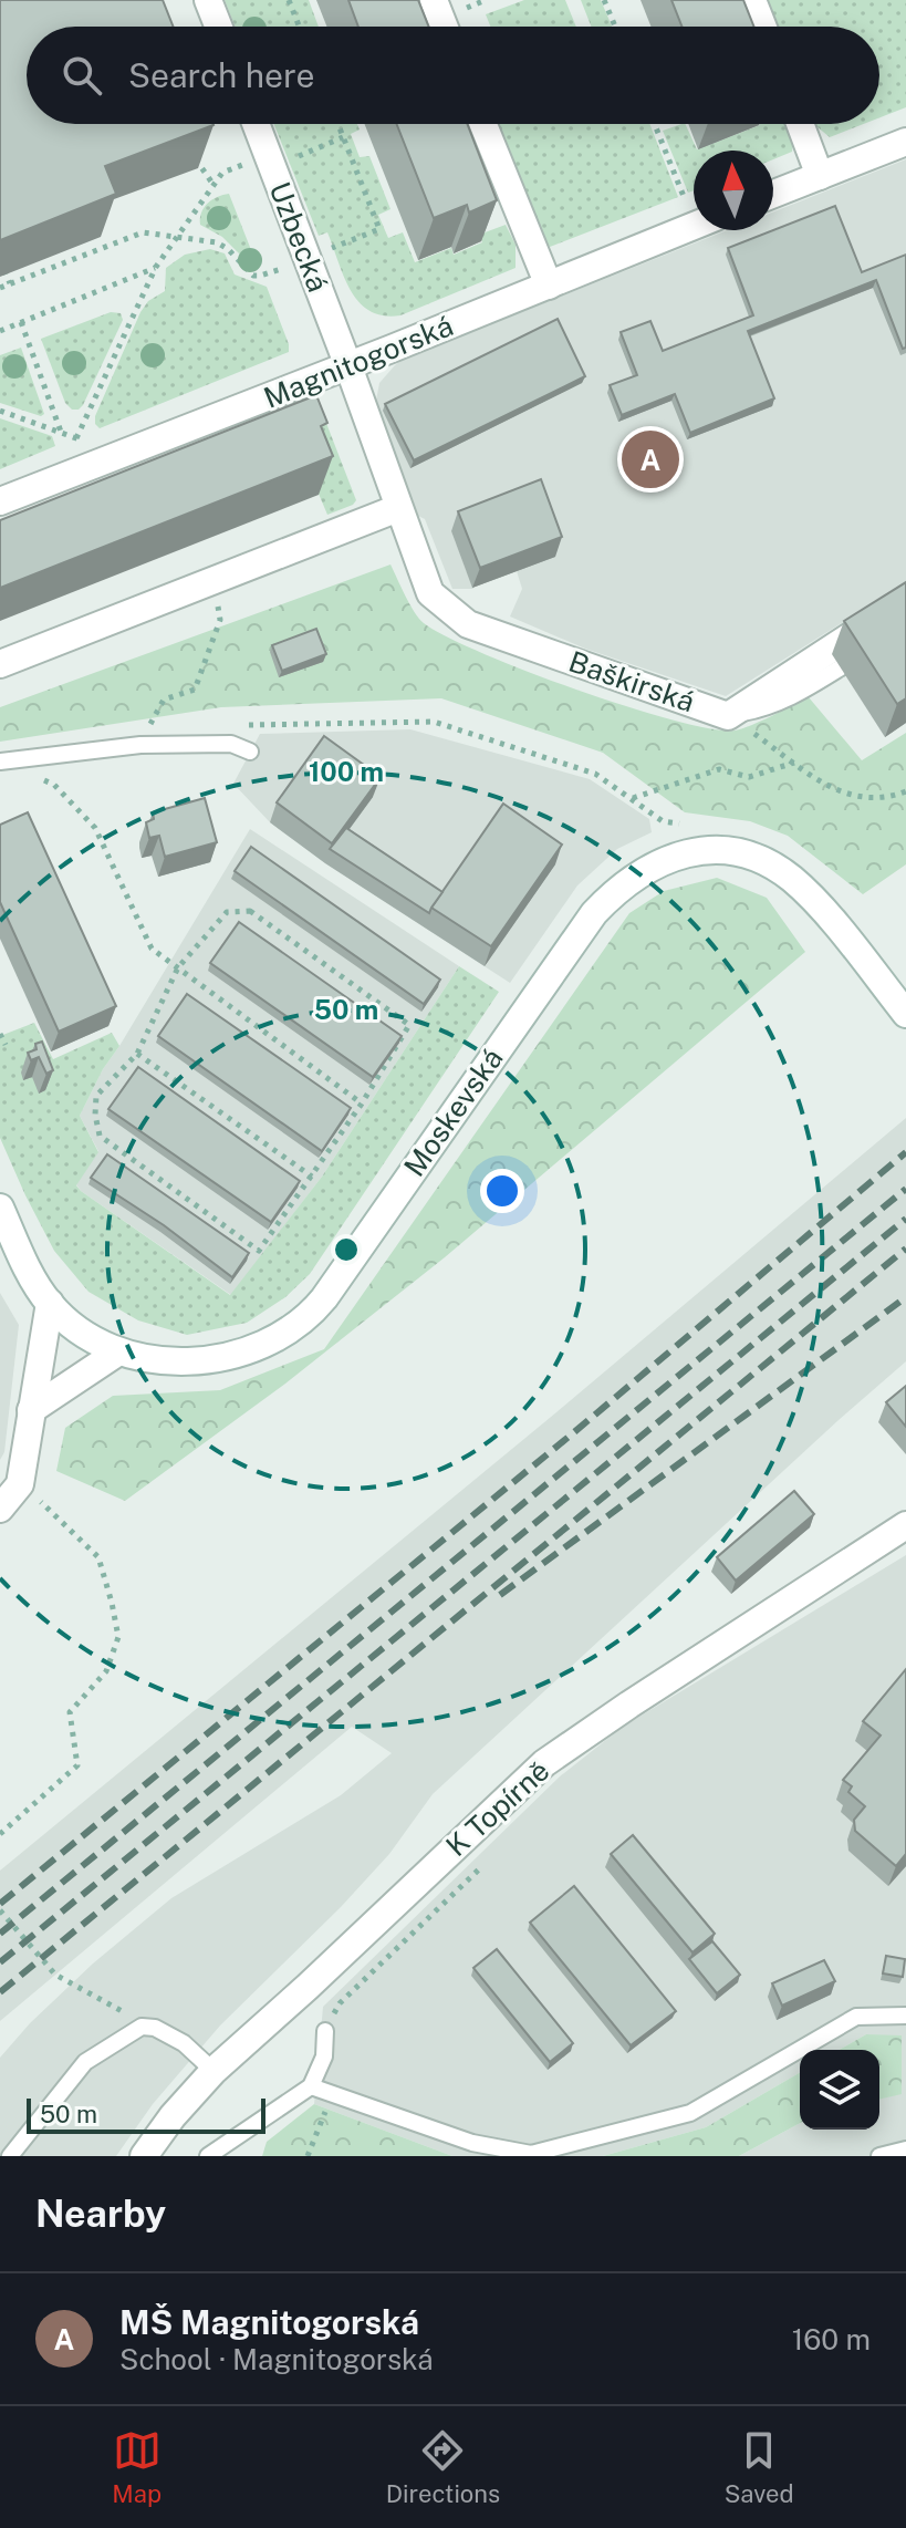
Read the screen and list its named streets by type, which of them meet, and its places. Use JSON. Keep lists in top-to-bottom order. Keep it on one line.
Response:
{"streets":{"street":["Uzbecká","Magnitogorská","Baškirská","Moskevská","K Topírně"]},"crossings":[["Uzbecká","Magnitogorská"],["Uzbecká","Baškirská"],["Magnitogorská","Baškirská"]],"scale_bar":"50 m","north":"top","page":{"search":"Search here","pins":"A","scale":"50 m","heading":"Nearby","list":[{"mark":"A","name":"MŠ Magnitogorská","note":"School · Magnitogorská","value":"160 m"}],"nav":["Map","Directions","Saved"]},"rings":["100 m","50 m"]}
